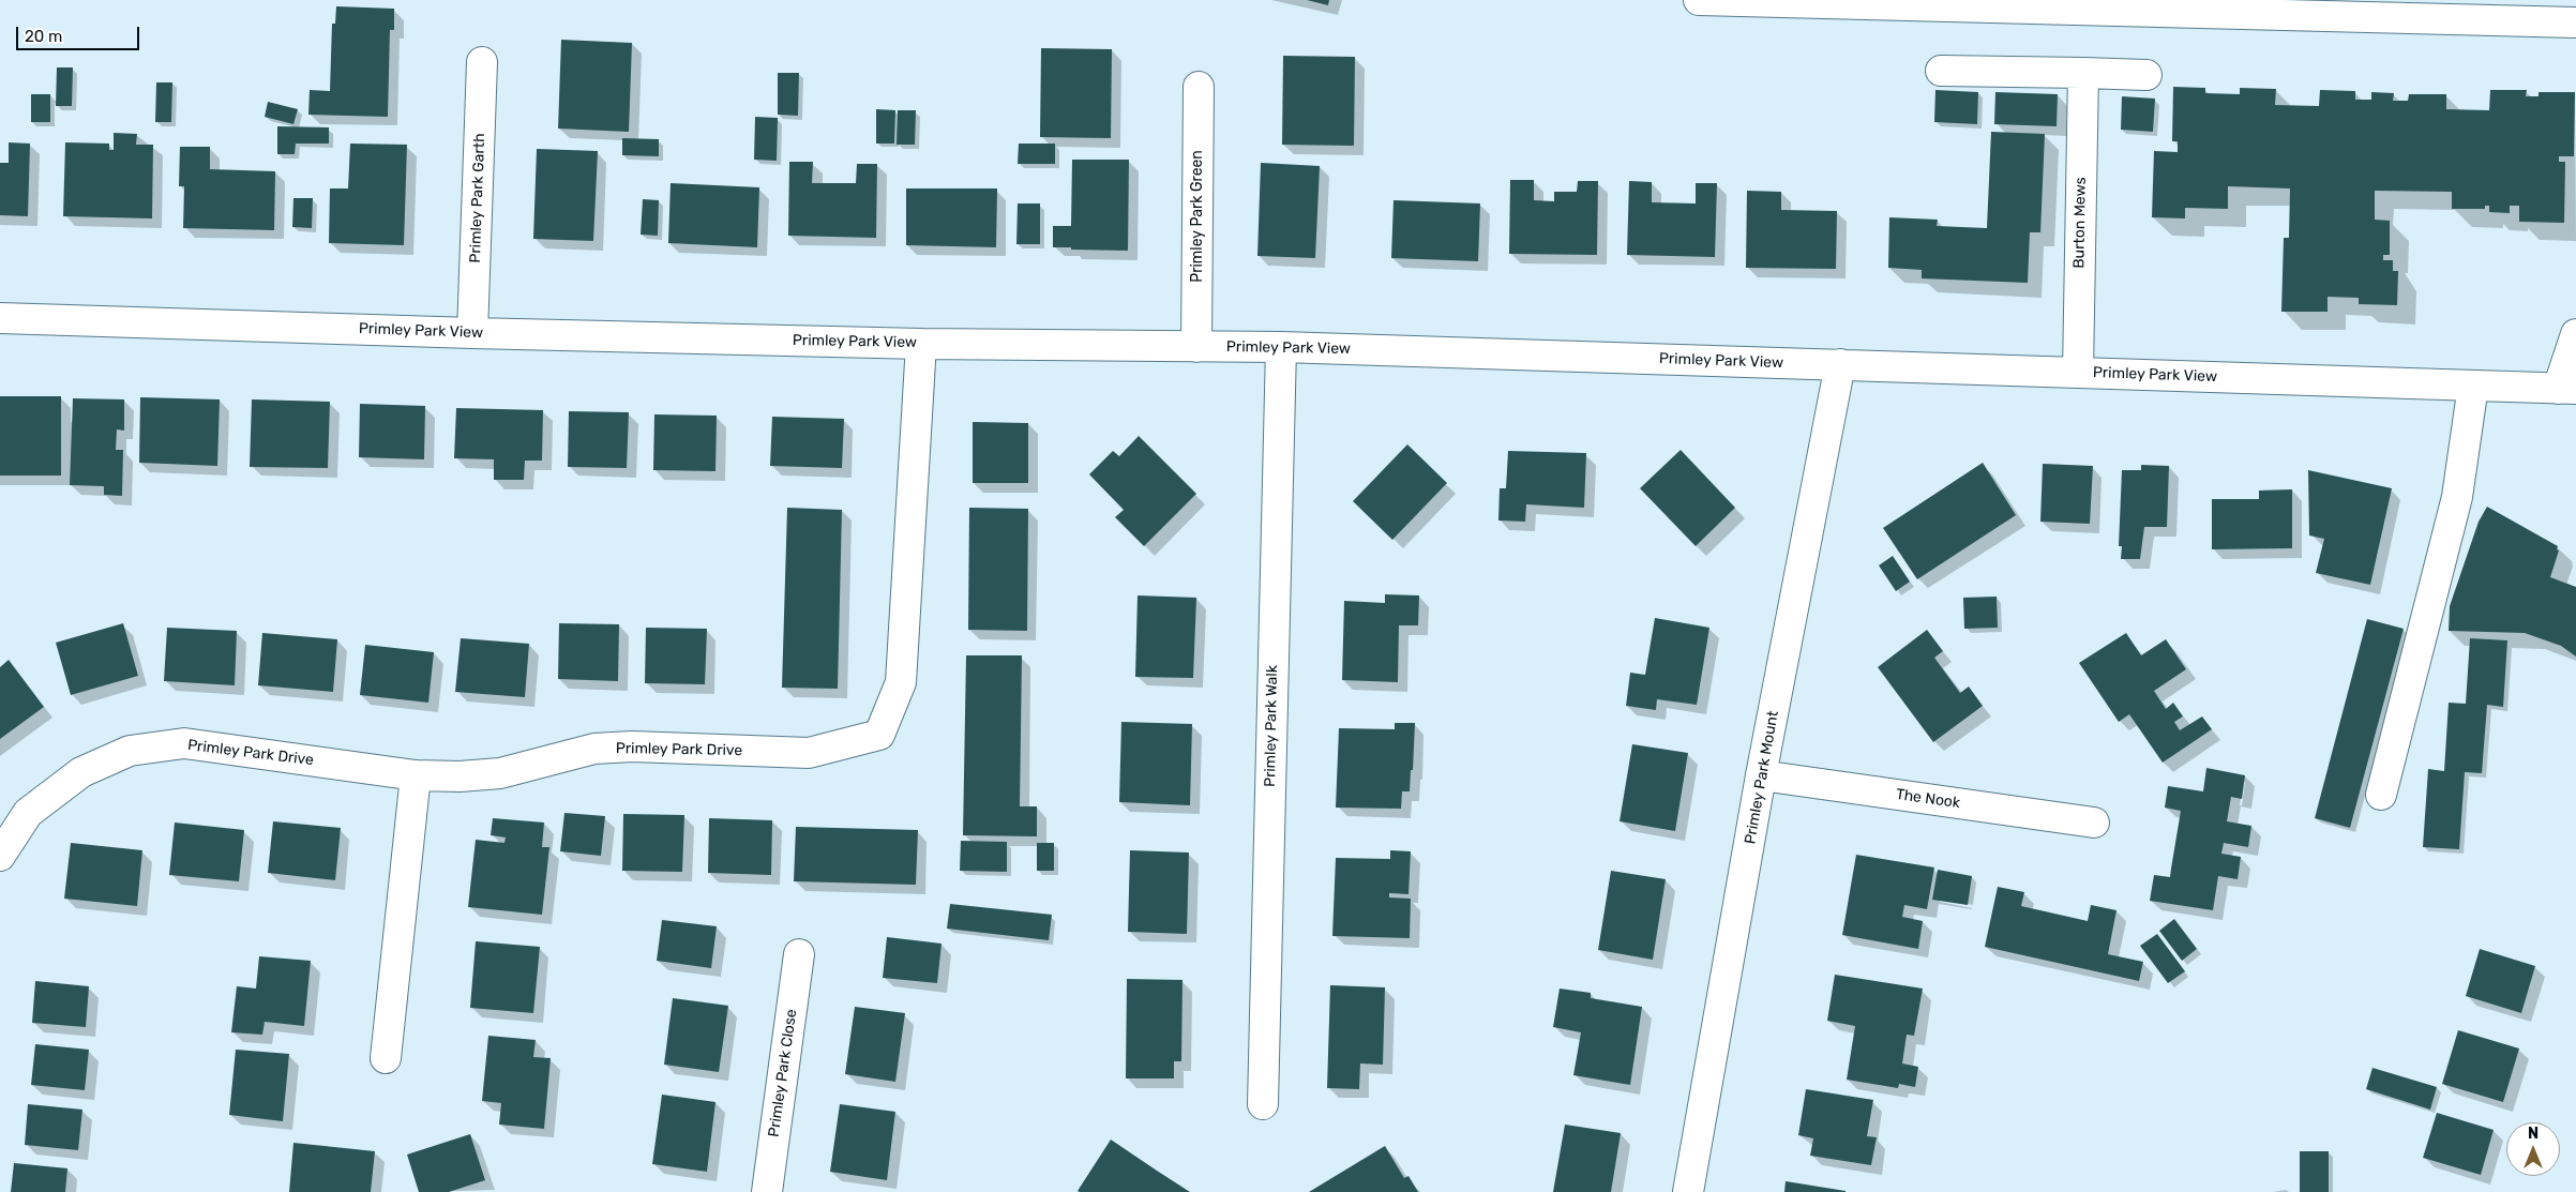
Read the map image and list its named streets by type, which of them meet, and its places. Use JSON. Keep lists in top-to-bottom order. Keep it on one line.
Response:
{"streets":{"street":["Primley Park Garth","Primley Park Green","Burton Mews","Primley Park View","Primley Park Walk","Primley Park Drive","Primley Park Mount","The Nook","Primley Park Close"]},"crossings":[["Primley Park Garth","Primley Park View"],["Primley Park Green","Primley Park View"],["Burton Mews","Primley Park View"],["Primley Park View","Primley Park Walk"],["Primley Park View","Primley Park Drive"],["Primley Park View","Primley Park Mount"],["Primley Park Mount","The Nook"]],"scale_bar":"20 m","north":"top"}
